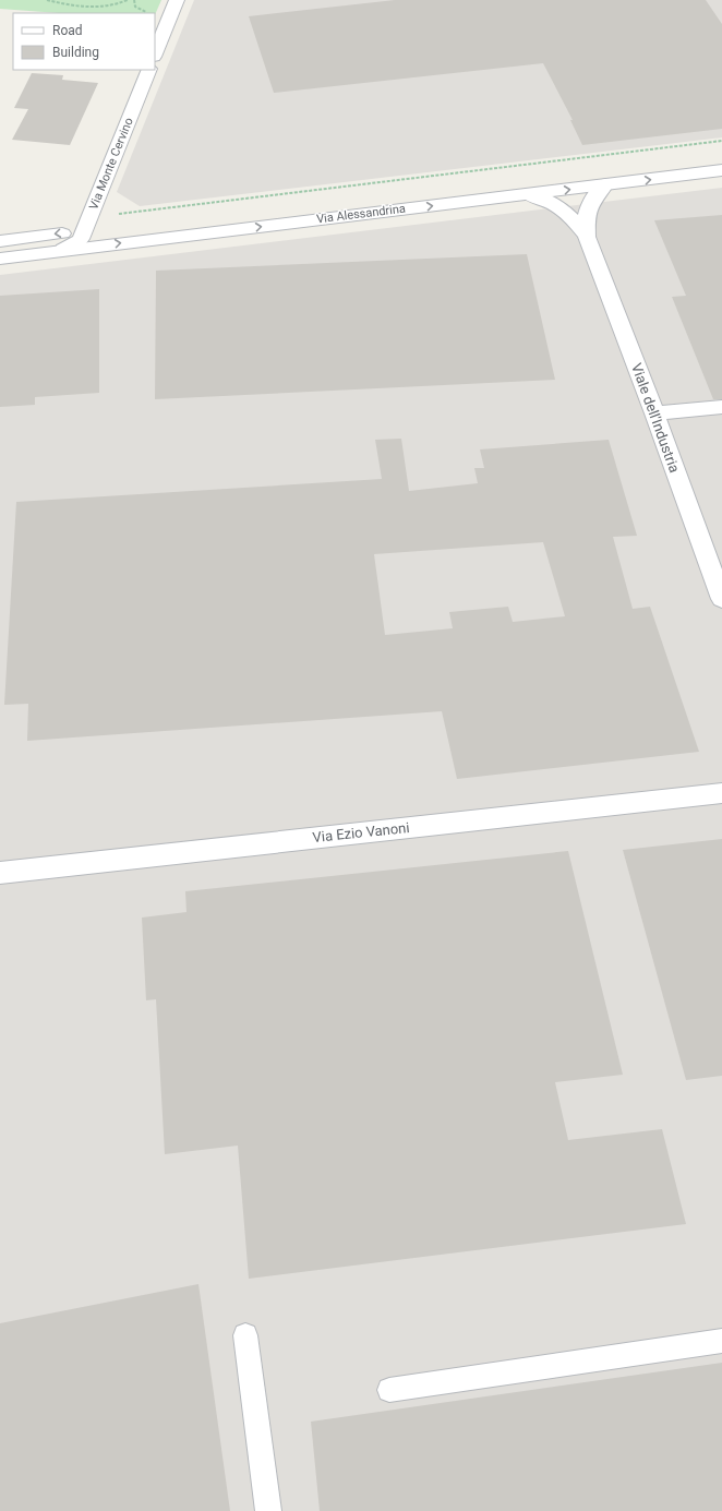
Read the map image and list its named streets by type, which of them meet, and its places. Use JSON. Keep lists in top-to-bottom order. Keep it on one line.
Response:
{"streets":{"street":["Via Monte Cervino","Via Alessandrina","Viale dell'Industria","Via Ezio Vanoni"]},"crossings":[["Via Monte Cervino","Via Alessandrina"],["Via Alessandrina","Viale dell'Industria"]],"legend":["Road","Building"]}
